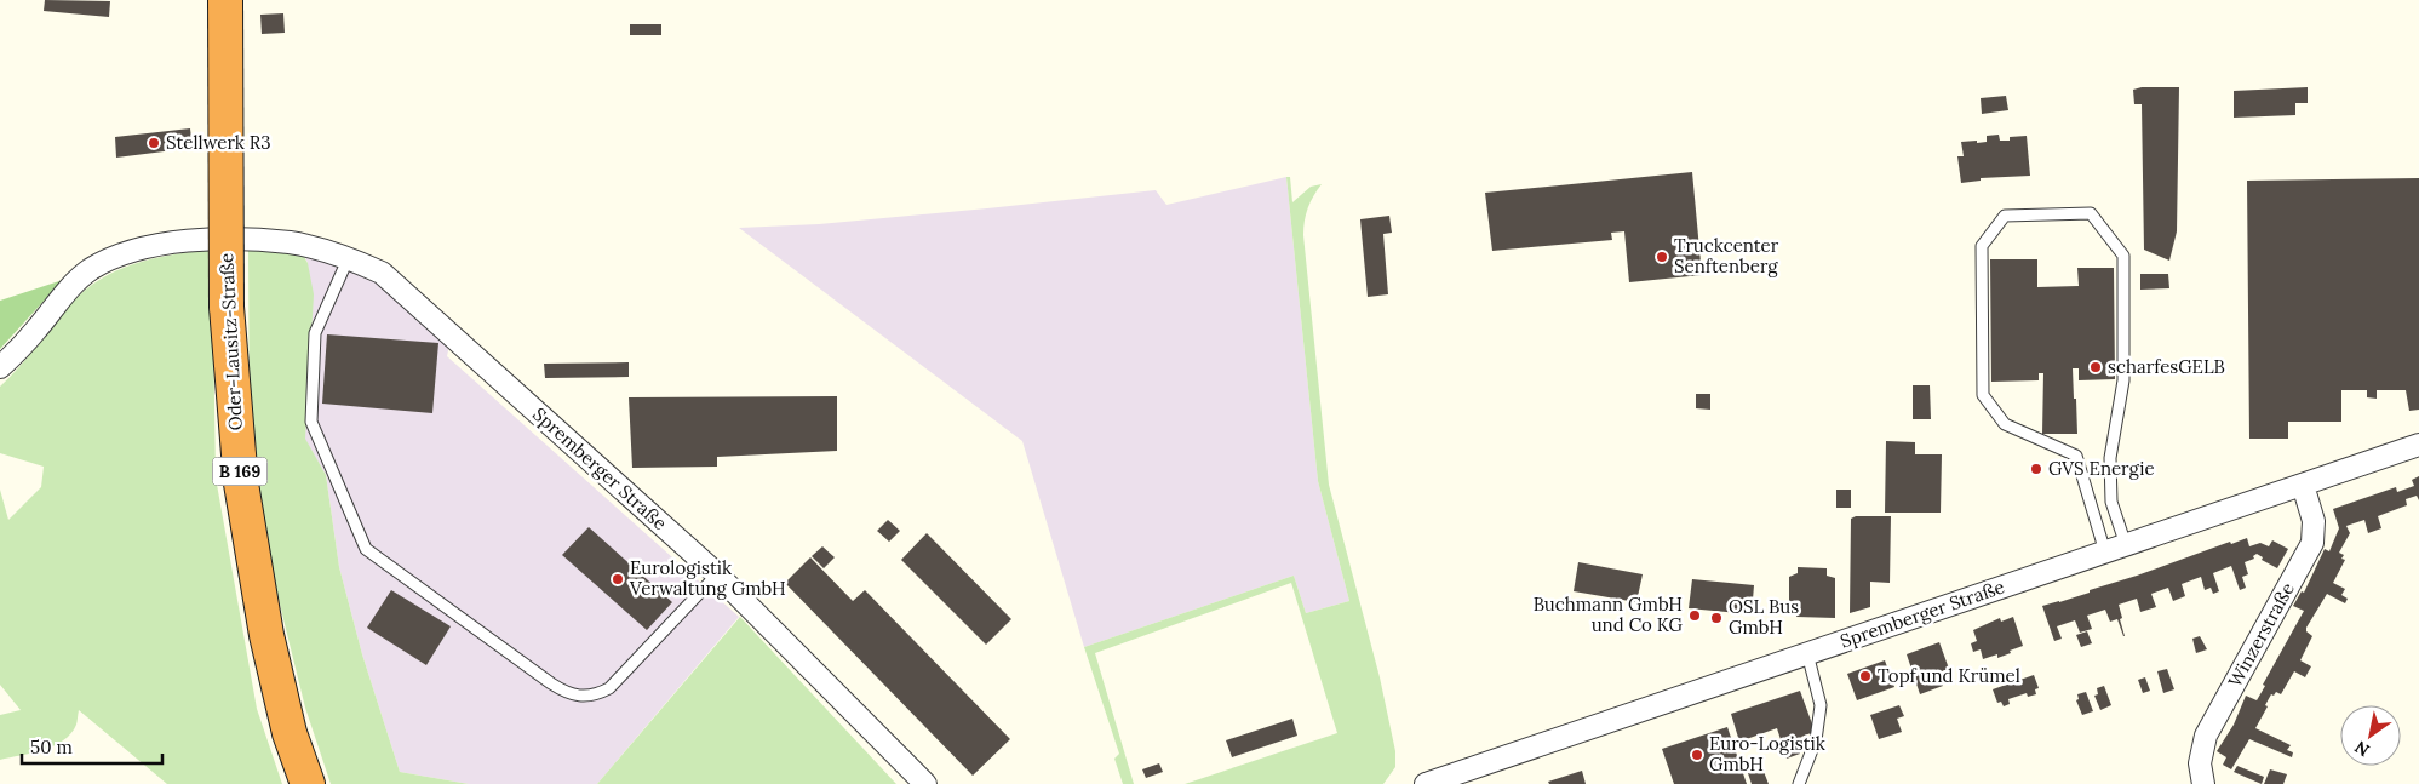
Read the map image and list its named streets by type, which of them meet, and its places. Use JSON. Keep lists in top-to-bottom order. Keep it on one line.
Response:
{"streets":{"highway":["Oder-Lausitz-Straße","B 169"],"street":["Spremberger Straße","Winzerstraße"]},"crossings":[["Spremberger Straße","Winzerstraße"]],"places":["Stellwerk R3","Truckcenter Senftenberg","scharfesGELB","GVS Energie","Eurologistik Verwaltung GmbH","Buchmann GmbH und Co KG","OSL Bus GmbH","Topf und Krümel","Euro-Logistik GmbH"],"scale_bar":"50 m","north":"bottom left"}
